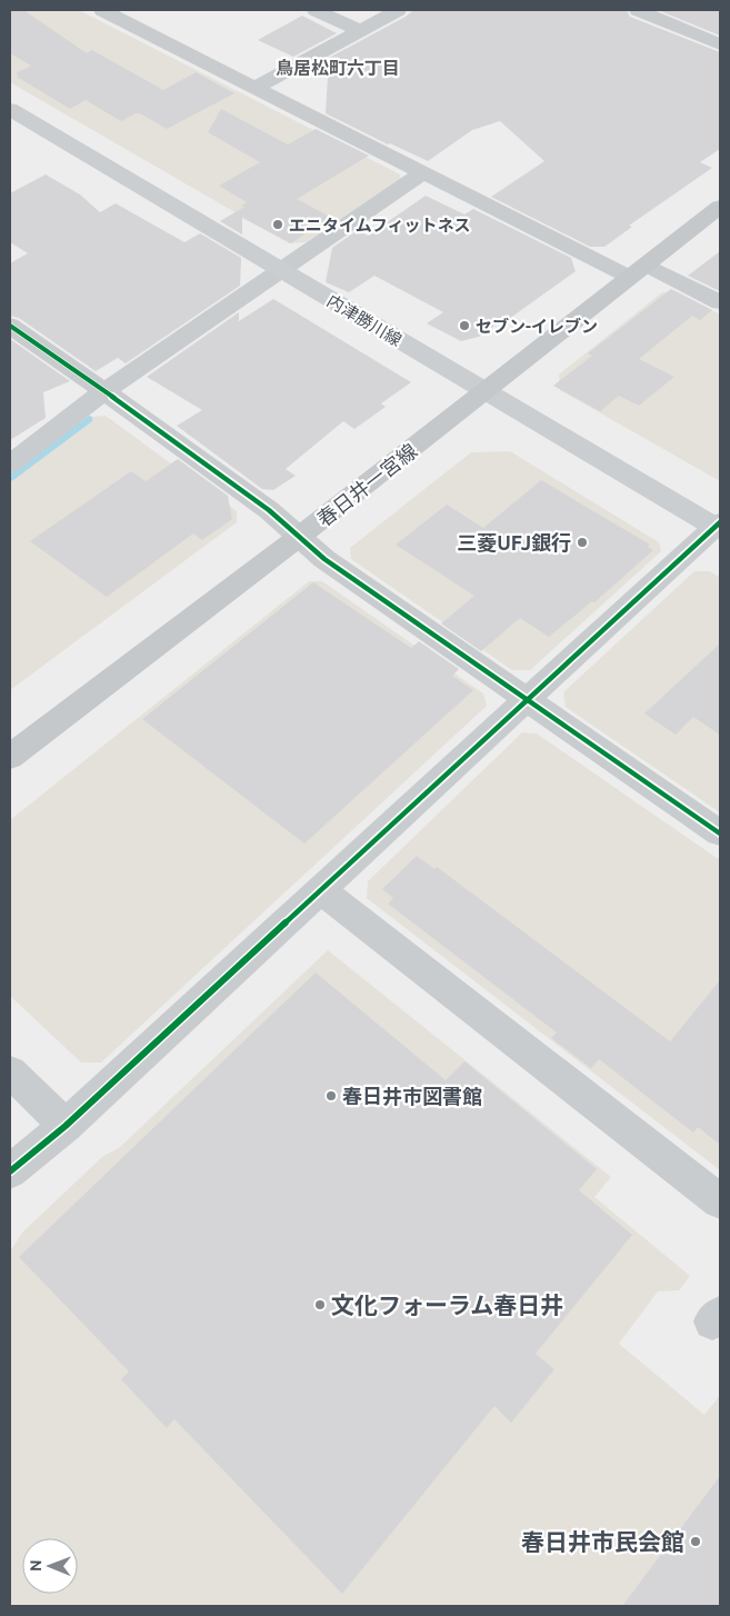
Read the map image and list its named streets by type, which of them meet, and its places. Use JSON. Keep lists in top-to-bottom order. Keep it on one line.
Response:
{"streets":{"main road":["内津勝川線","春日井一宮線"]},"crossings":[["内津勝川線","春日井一宮線"]],"districts":["鳥居松町六丁目"],"places":["エニタイムフィットネス","セブン-イレブン","三菱UFJ銀行","春日井市図書館","文化フォーラム春日井","春日井市民会館"],"north":"left"}
